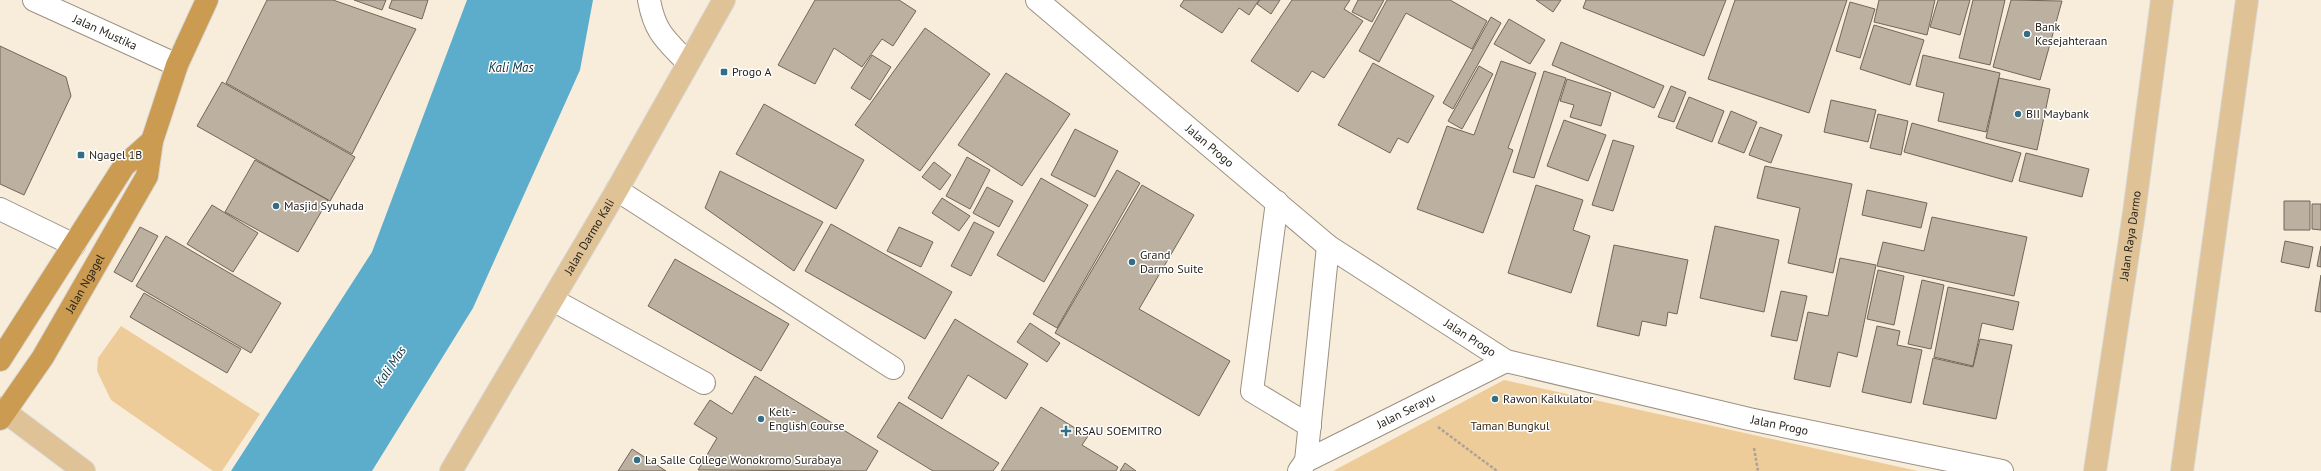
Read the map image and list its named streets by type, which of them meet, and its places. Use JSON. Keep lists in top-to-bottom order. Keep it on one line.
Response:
{"streets":{"highway":["Jalan Ngagel"],"main road":["Jalan Raya Darmo","Jalan Darmo Kali"],"street":["Jalan Mustika","Jalan Progo","Jalan Serayu"]},"crossings":[["Jalan Mustika","Jalan Ngagel"],["Jalan Progo","Jalan Serayu"]],"water":["Kali Mas"],"parks":["Taman Bungkul"],"places":{"other":["Bank Kesejahteraan","BII Maybank","Masjid Syuhada","Grand Darmo Suite","Rawon Kalkulator","Kelt - English Course","La Salle College Wonokromo Surabaya"],"transit":["Progo A","Ngagel 1B"],"health":["RSAU SOEMITRO"]}}
